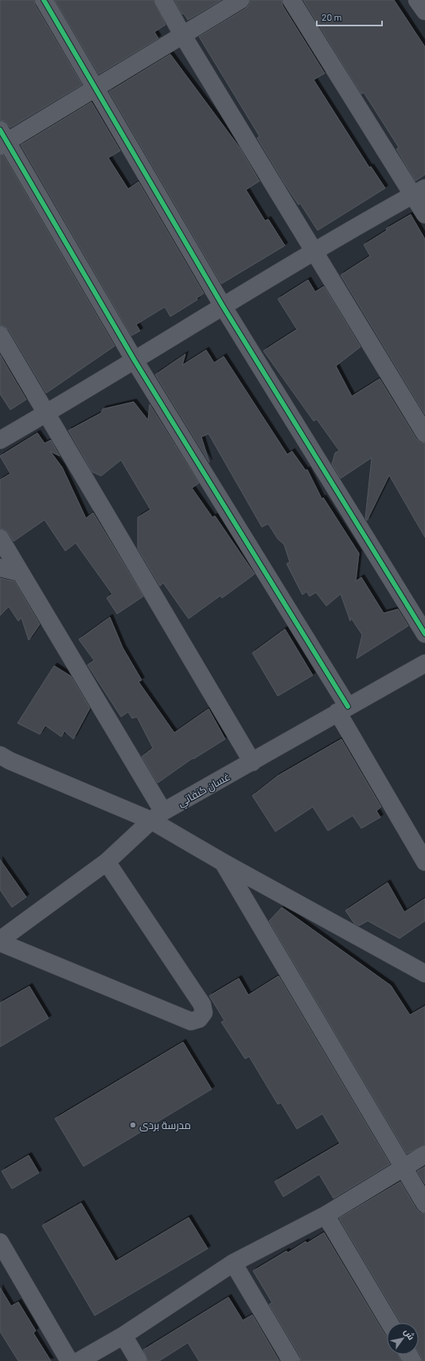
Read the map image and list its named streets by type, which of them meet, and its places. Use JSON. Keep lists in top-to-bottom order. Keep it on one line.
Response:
{"streets":{"street":["غسان كنفاتي"]},"places":["مدرسة بردى"],"scale_bar":"20 m","north":"top right"}
